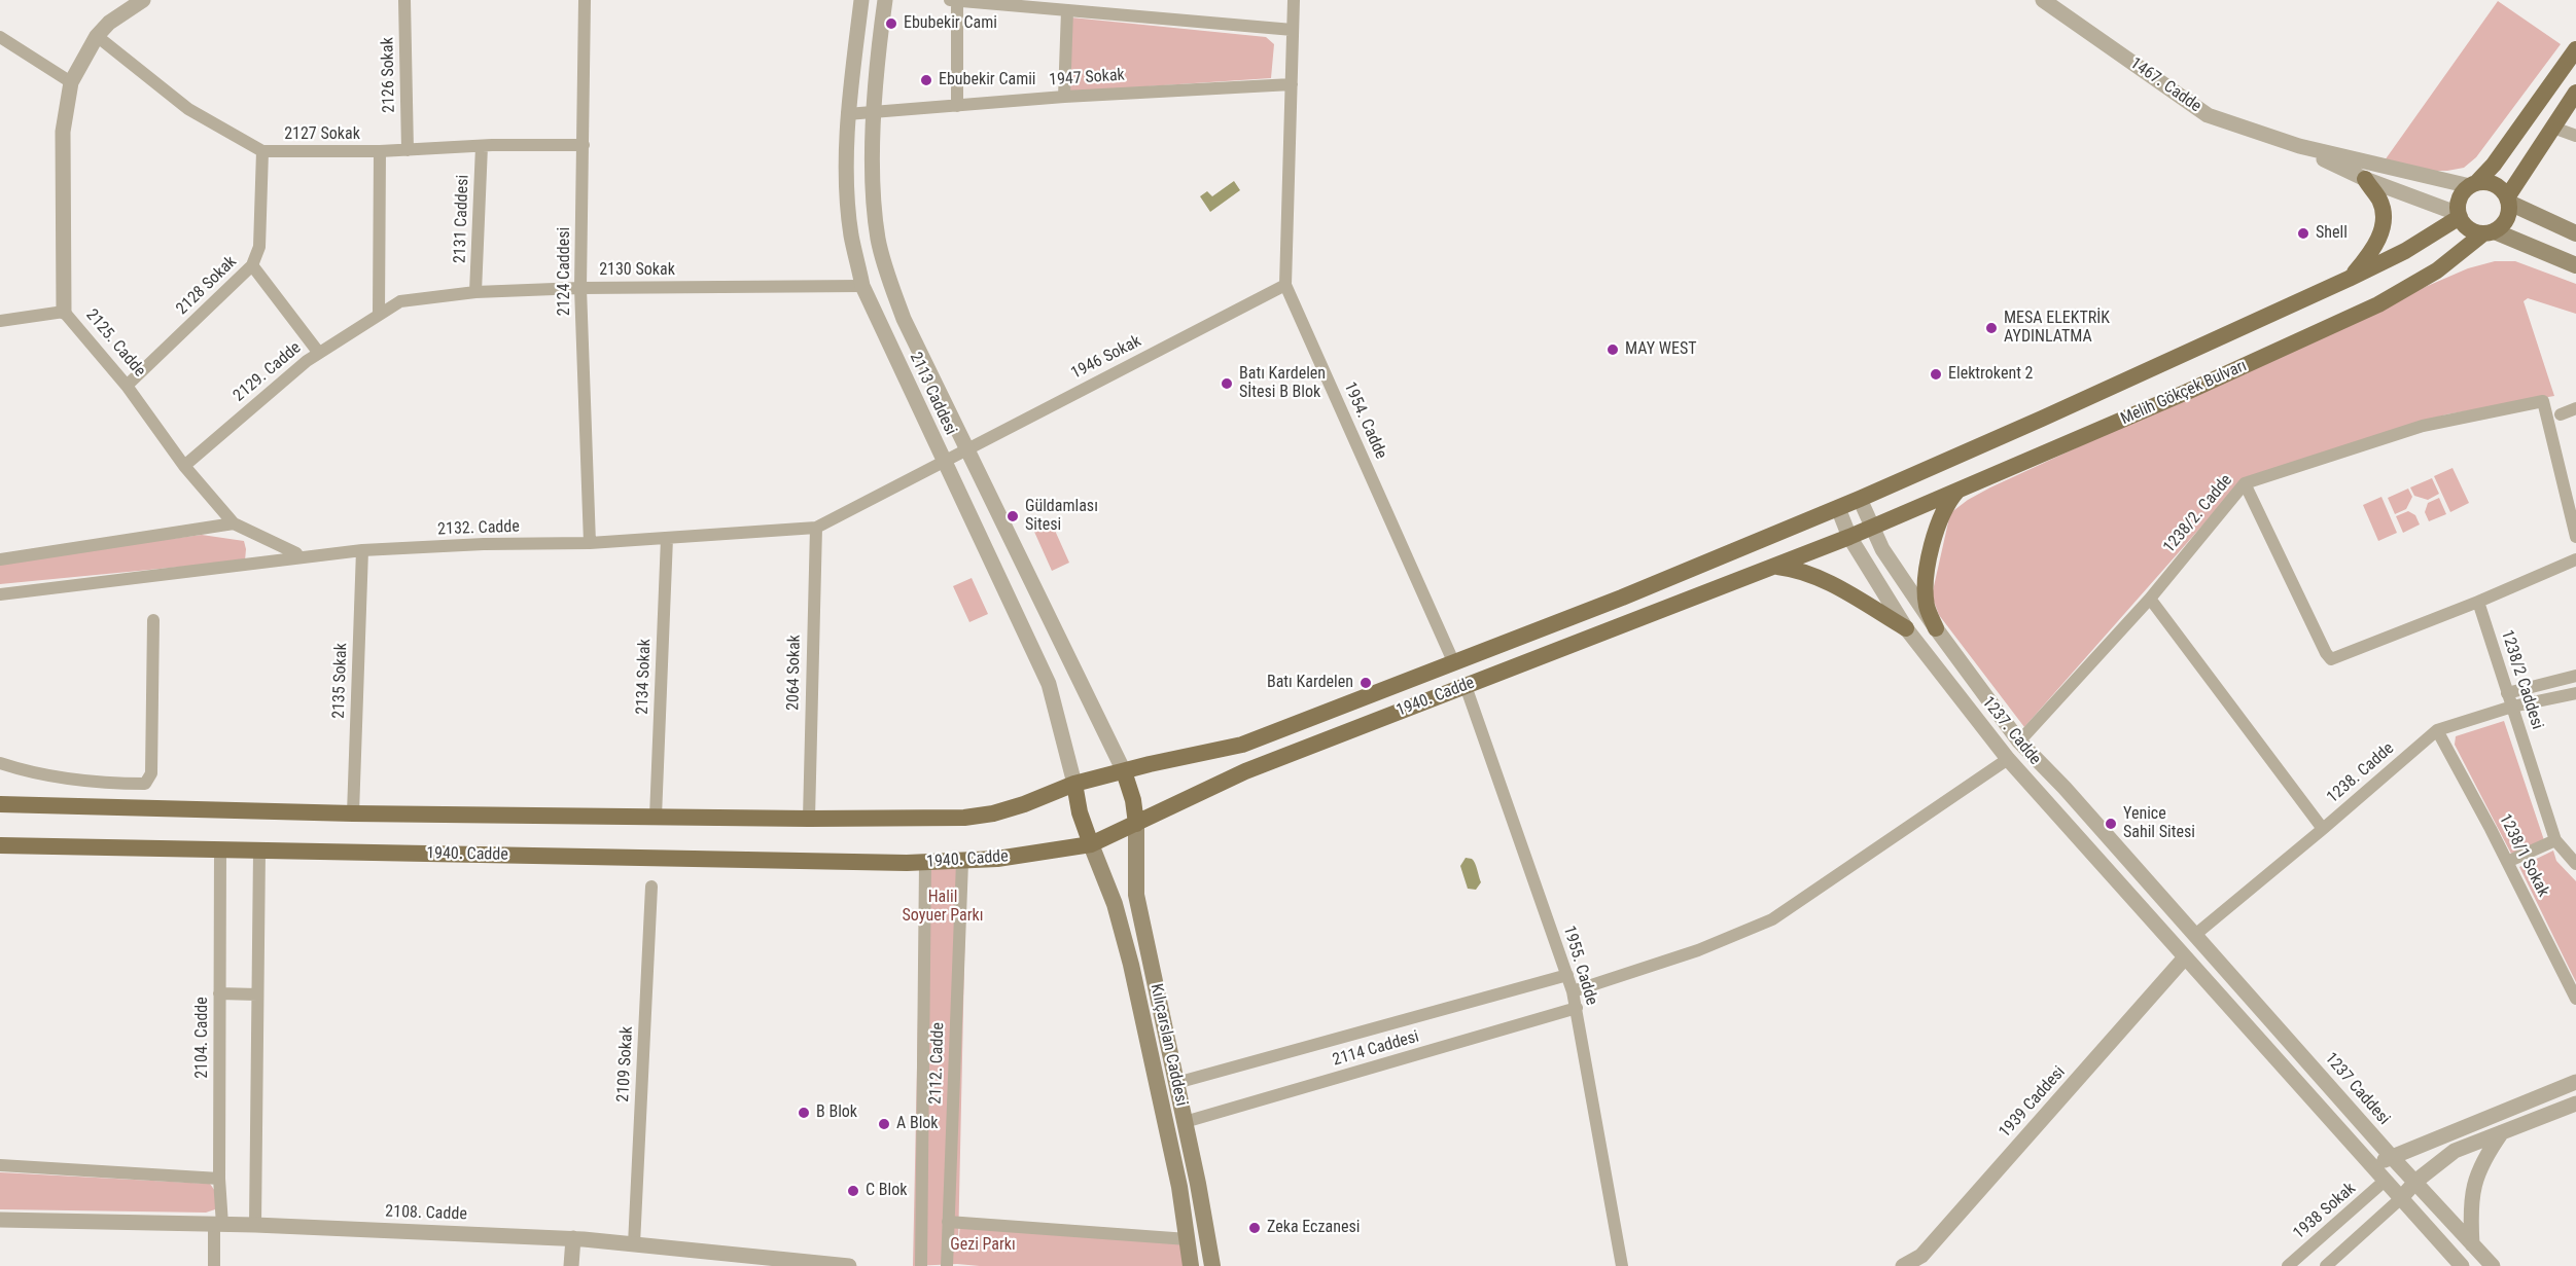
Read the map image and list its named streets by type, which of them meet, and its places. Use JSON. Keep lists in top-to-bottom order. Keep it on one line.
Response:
{"streets":{"main road":["1467. Cadde","Melih Gökçek Bulvarı","1940. Cadde","Kılıçarslan Caddesi"],"street":["2126 Sokak","1947 Sokak","2127 Sokak","2131 Caddesi","2130 Sokak","2124 Caddesi","2128 Sokak","2125. Cadde","1946 Sokak","2129. Cadde","2113 Caddesi","1954. Cadde","1238/2. Cadde","2132. Cadde","2064 Sokak","2134 Sokak","1238/2 Caddesi","2135 Sokak","1237. Cadde","1238. Cadde","1238/1 Sokak","1955. Cadde","2104. Cadde","2114 Caddesi","2112. Cadde","2109 Sokak","1237 Caddesi","1939 Caddesi","1938 Sokak","2108. Cadde"]},"crossings":[["2126 Sokak","2127 Sokak"],["1947 Sokak","2113 Caddesi"],["1947 Sokak","1954. Cadde"],["1467. Cadde","Melih Gökçek Bulvarı"],["2127 Sokak","2131 Caddesi"],["2127 Sokak","2124 Caddesi"],["2127 Sokak","2128 Sokak"],["2127 Sokak","2125. Cadde"],["2131 Caddesi","2130 Sokak"],["2130 Sokak","2124 Caddesi"],["2130 Sokak","2129. Cadde"],["2130 Sokak","2113 Caddesi"],["2124 Caddesi","2132. Cadde"],["2128 Sokak","2125. Cadde"],["2125. Cadde","2129. Cadde"],["2125. Cadde","2132. Cadde"],["1946 Sokak","2113 Caddesi"],["1946 Sokak","1954. Cadde"],["1946 Sokak","2132. Cadde"],["Melih Gökçek Bulvarı","1940. Cadde"],["Melih Gökçek Bulvarı","1237. Cadde"],["2113 Caddesi","2132. Cadde"],["2113 Caddesi","1940. Cadde"],["1954. Cadde","1940. Cadde"],["1238/2. Cadde","1237. Cadde"],["2132. Cadde","2064 Sokak"],["2132. Cadde","2134 Sokak"],["2132. Cadde","2135 Sokak"],["2064 Sokak","1940. Cadde"],["2134 Sokak","1940. Cadde"],["1238/2 Caddesi","1238. Cadde"],["2135 Sokak","1940. Cadde"],["1940. Cadde","1237. Cadde"],["1940. Cadde","1955. Cadde"],["1940. Cadde","2104. Cadde"],["1940. Cadde","Kılıçarslan Caddesi"],["1940. Cadde","2112. Cadde"],["1237. Cadde","1238. Cadde"],["1237. Cadde","1237 Caddesi"],["1237. Cadde","1939 Caddesi"],["1238. Cadde","1238/1 Sokak"],["1238. Cadde","1237 Caddesi"],["1955. Cadde","2114 Caddesi"],["2104. Cadde","2108. Cadde"],["Kılıçarslan Caddesi","2114 Caddesi"],["2109 Sokak","2108. Cadde"]],"parks":["Halil Soyuer Parkı","Gezi Parkı"],"places":["Ebubekir Cami","Ebubekir Camii","Shell","MESA ELEKTRİK AYDINLATMA","MAY WEST","Elektrokent 2","Batı Kardelen Sİtesi B Blok","Güldamlası Sitesi","Batı Kardelen","Yenice Sahil Sitesi","B Blok","A Blok","C Blok","Zeka Eczanesi"]}
